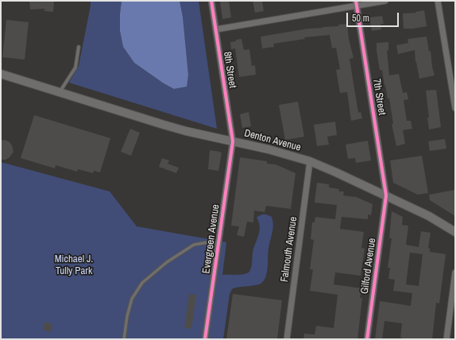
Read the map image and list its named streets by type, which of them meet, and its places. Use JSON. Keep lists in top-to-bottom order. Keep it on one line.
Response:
{"streets":{"main road":["Denton Avenue"],"street":["8th Street","7th Street","Evergreen Avenue","Falmouth Avenue","Gilford Avenue"]},"crossings":[["8th Street","Denton Avenue"],["8th Street","Evergreen Avenue"],["7th Street","Denton Avenue"],["7th Street","Gilford Avenue"],["Denton Avenue","Evergreen Avenue"],["Denton Avenue","Falmouth Avenue"],["Denton Avenue","Gilford Avenue"]],"parks":["Michael J. Tully Park"],"scale_bar":"50 m"}
